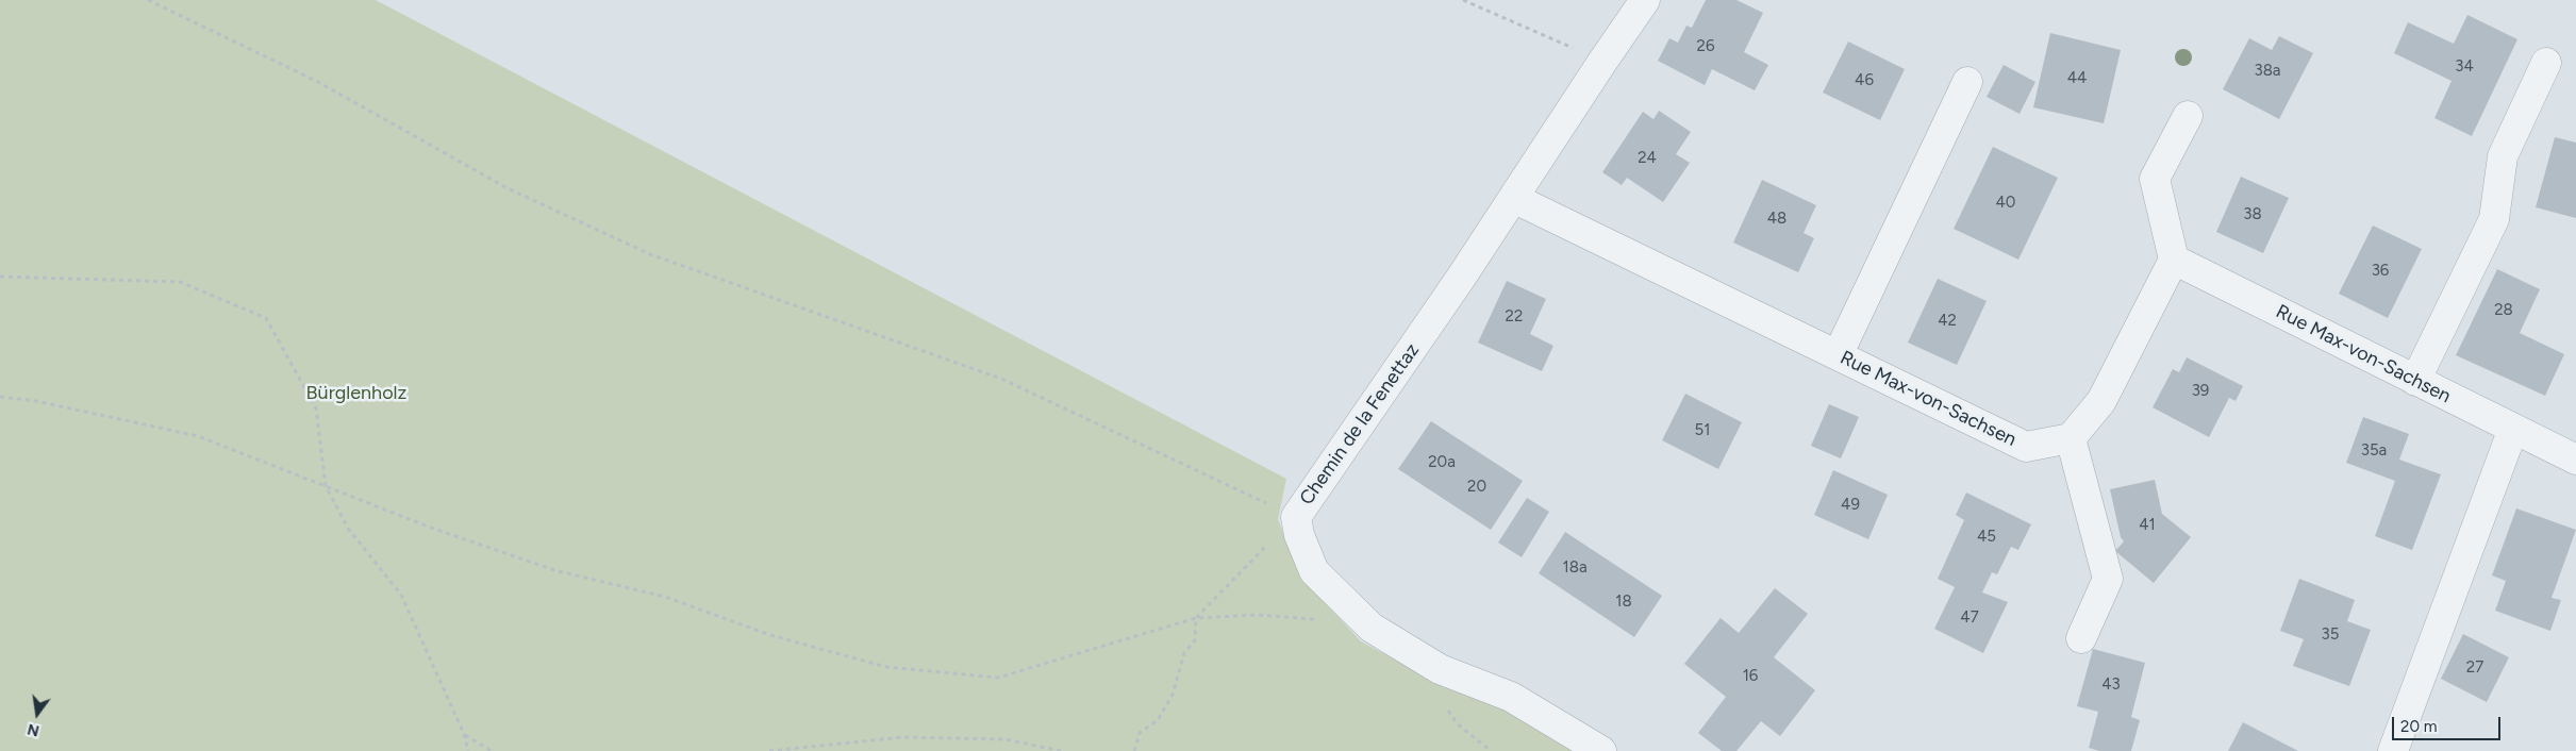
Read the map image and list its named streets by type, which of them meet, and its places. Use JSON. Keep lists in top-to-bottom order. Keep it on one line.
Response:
{"streets":{"street":["Rue Max-von-Sachsen","Chemin de la Fenettaz"]},"crossings":[["Rue Max-von-Sachsen","Chemin de la Fenettaz"]],"parks":["Bürglenholz"],"house_numbers":["26","34","38a","44","46","24","40","38","48","36","28","22","42","39","51","35a","20a","20","49","41","45","18a","18","47","35","27","16","43"],"scale_bar":"20 m","north":"bottom"}
